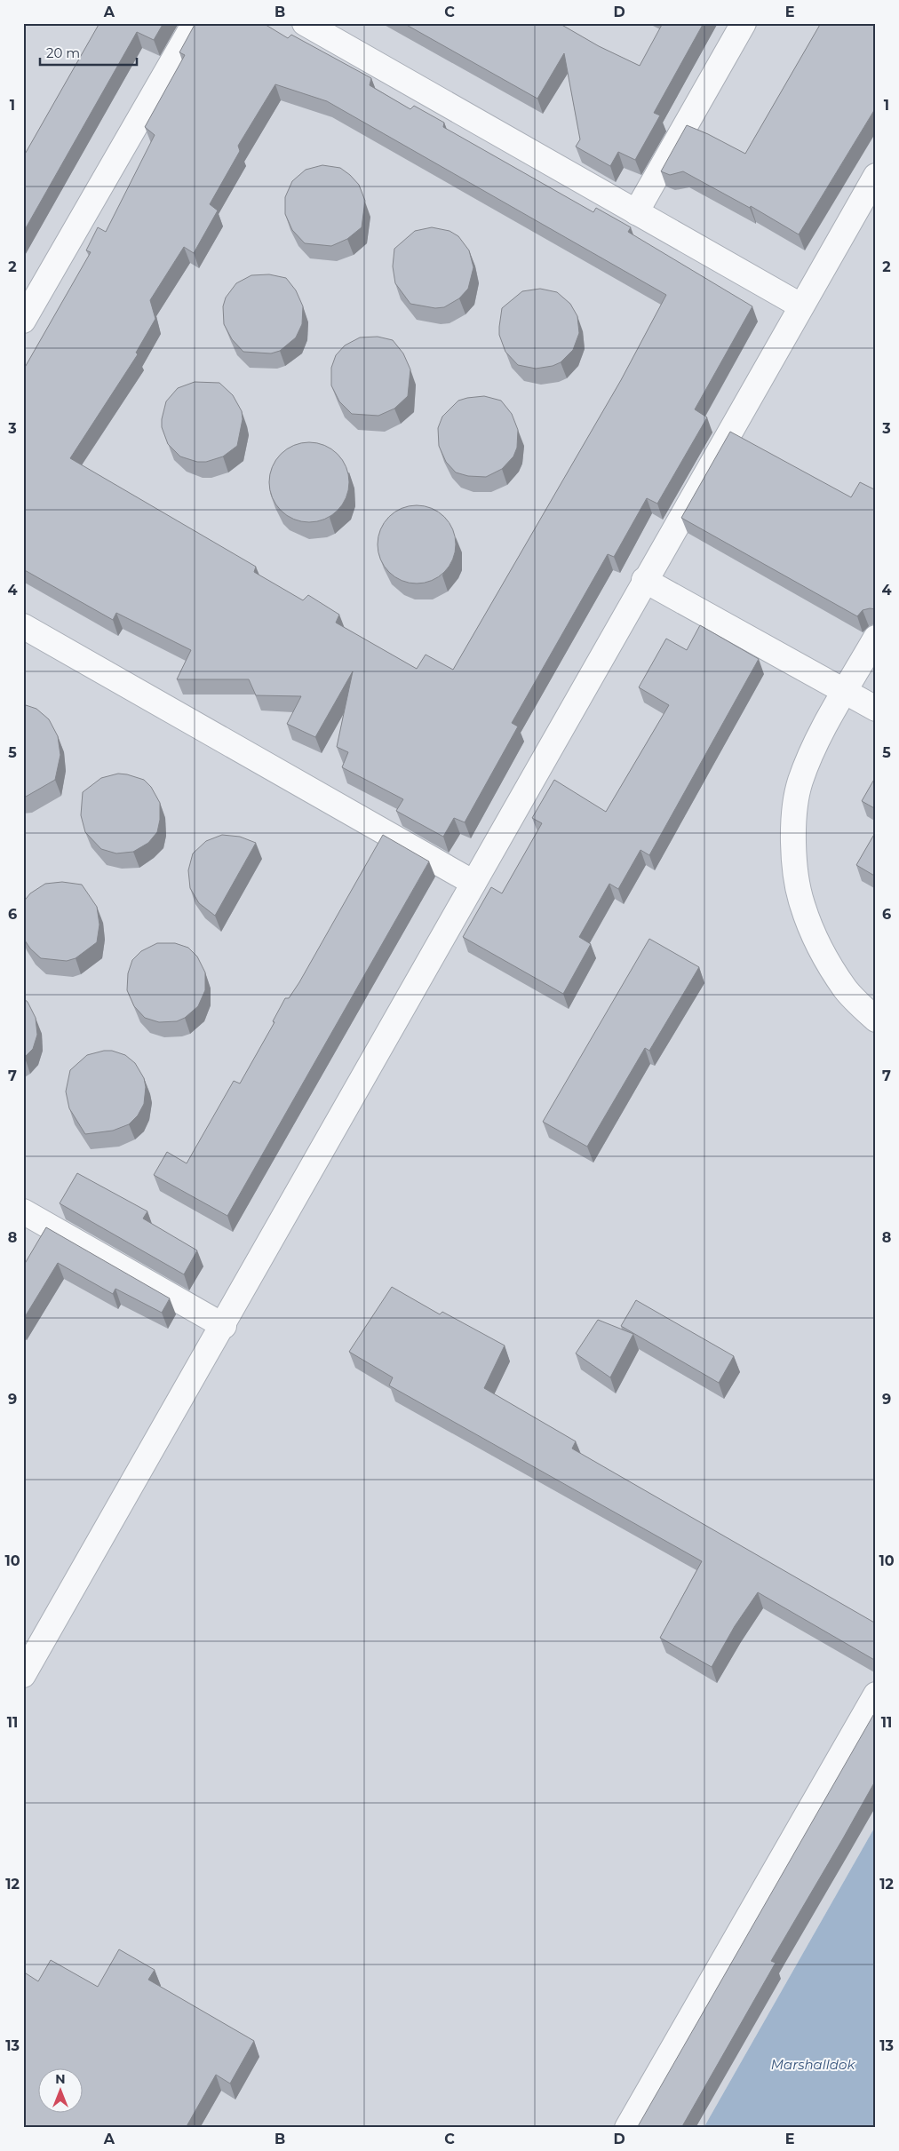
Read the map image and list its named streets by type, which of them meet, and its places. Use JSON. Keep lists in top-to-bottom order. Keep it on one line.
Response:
{"water":["Marshalldok"],"scale_bar":"20 m","north":"top","grid":{"columns":["A","B","C","D","E"],"rows":["1","2","3","4","5","6","7","8","9","10","11","12","13"]}}
